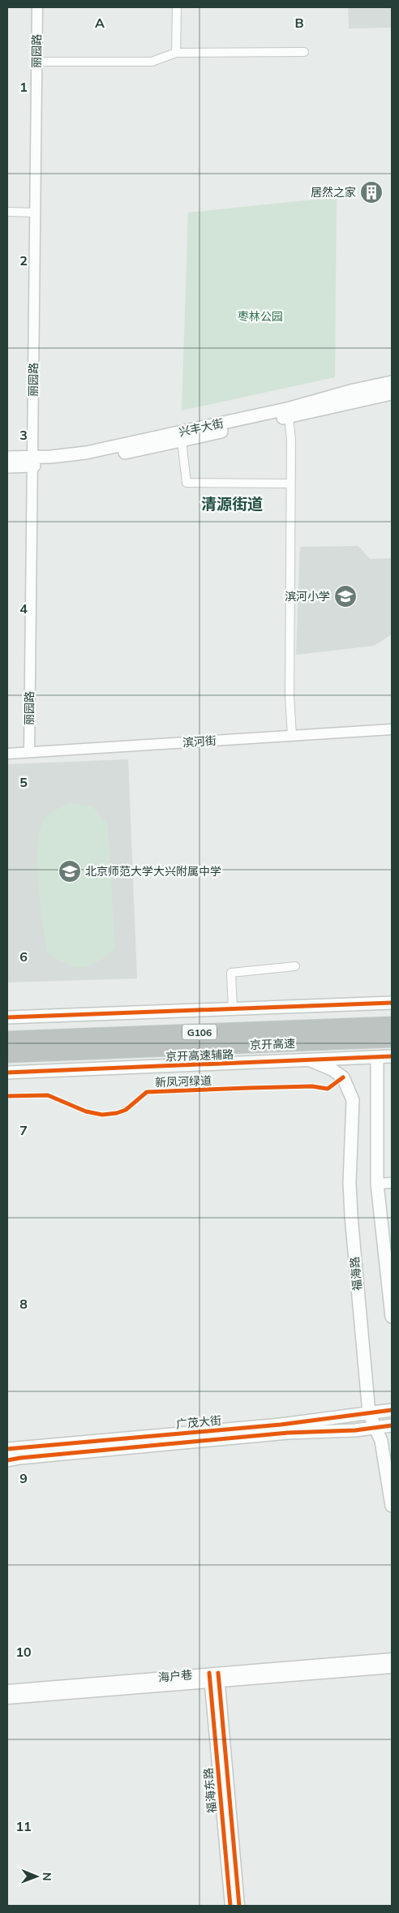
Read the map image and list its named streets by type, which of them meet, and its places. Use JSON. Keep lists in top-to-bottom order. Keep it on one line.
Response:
{"streets":{"highway":["G106","京开高速"],"main road":["兴丰大街","京开高速辅路","福海路","广茂大街"],"street":["丽园路","滨河街","海户巷","福海东路"],"cycle path":["新凤河绿道"]},"crossings":[["丽园路","兴丰大街"],["丽园路","滨河街"],["京开高速辅路","福海路"],["福海路","广茂大街"],["海户巷","福海东路"]],"districts":["清源街道"],"parks":["枣林公园"],"places":{"building":["居然之家"],"school or university":["滨河小学","北京师范大学大兴附属中学"]},"north":"right","grid":{"columns":["A","B"],"rows":["1","2","3","4","5","6","7","8","9","10","11"]}}
